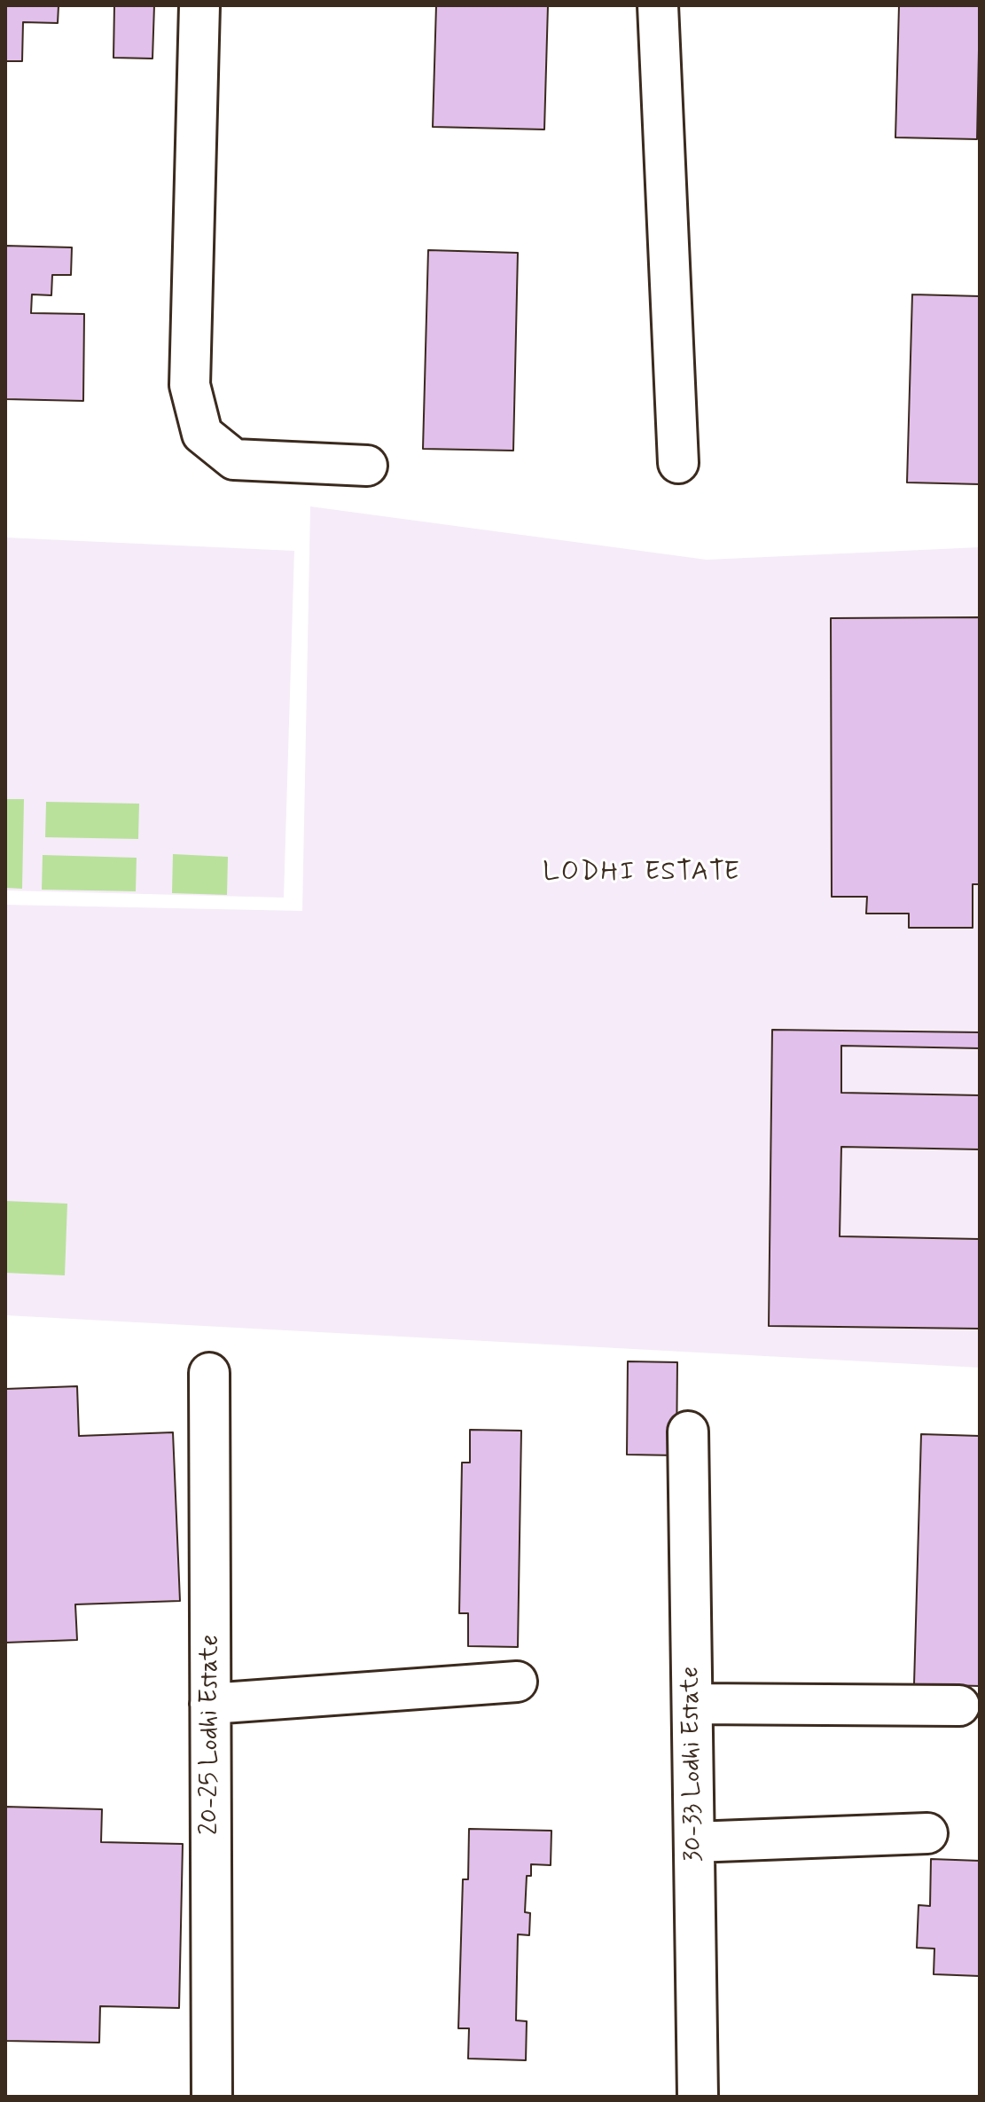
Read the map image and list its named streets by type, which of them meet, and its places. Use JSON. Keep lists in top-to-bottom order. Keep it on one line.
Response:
{"streets":{"street":["20-25 Lodhi Estate","30-33 Lodhi Estate"]},"districts":["LODHI ESTATE"]}
